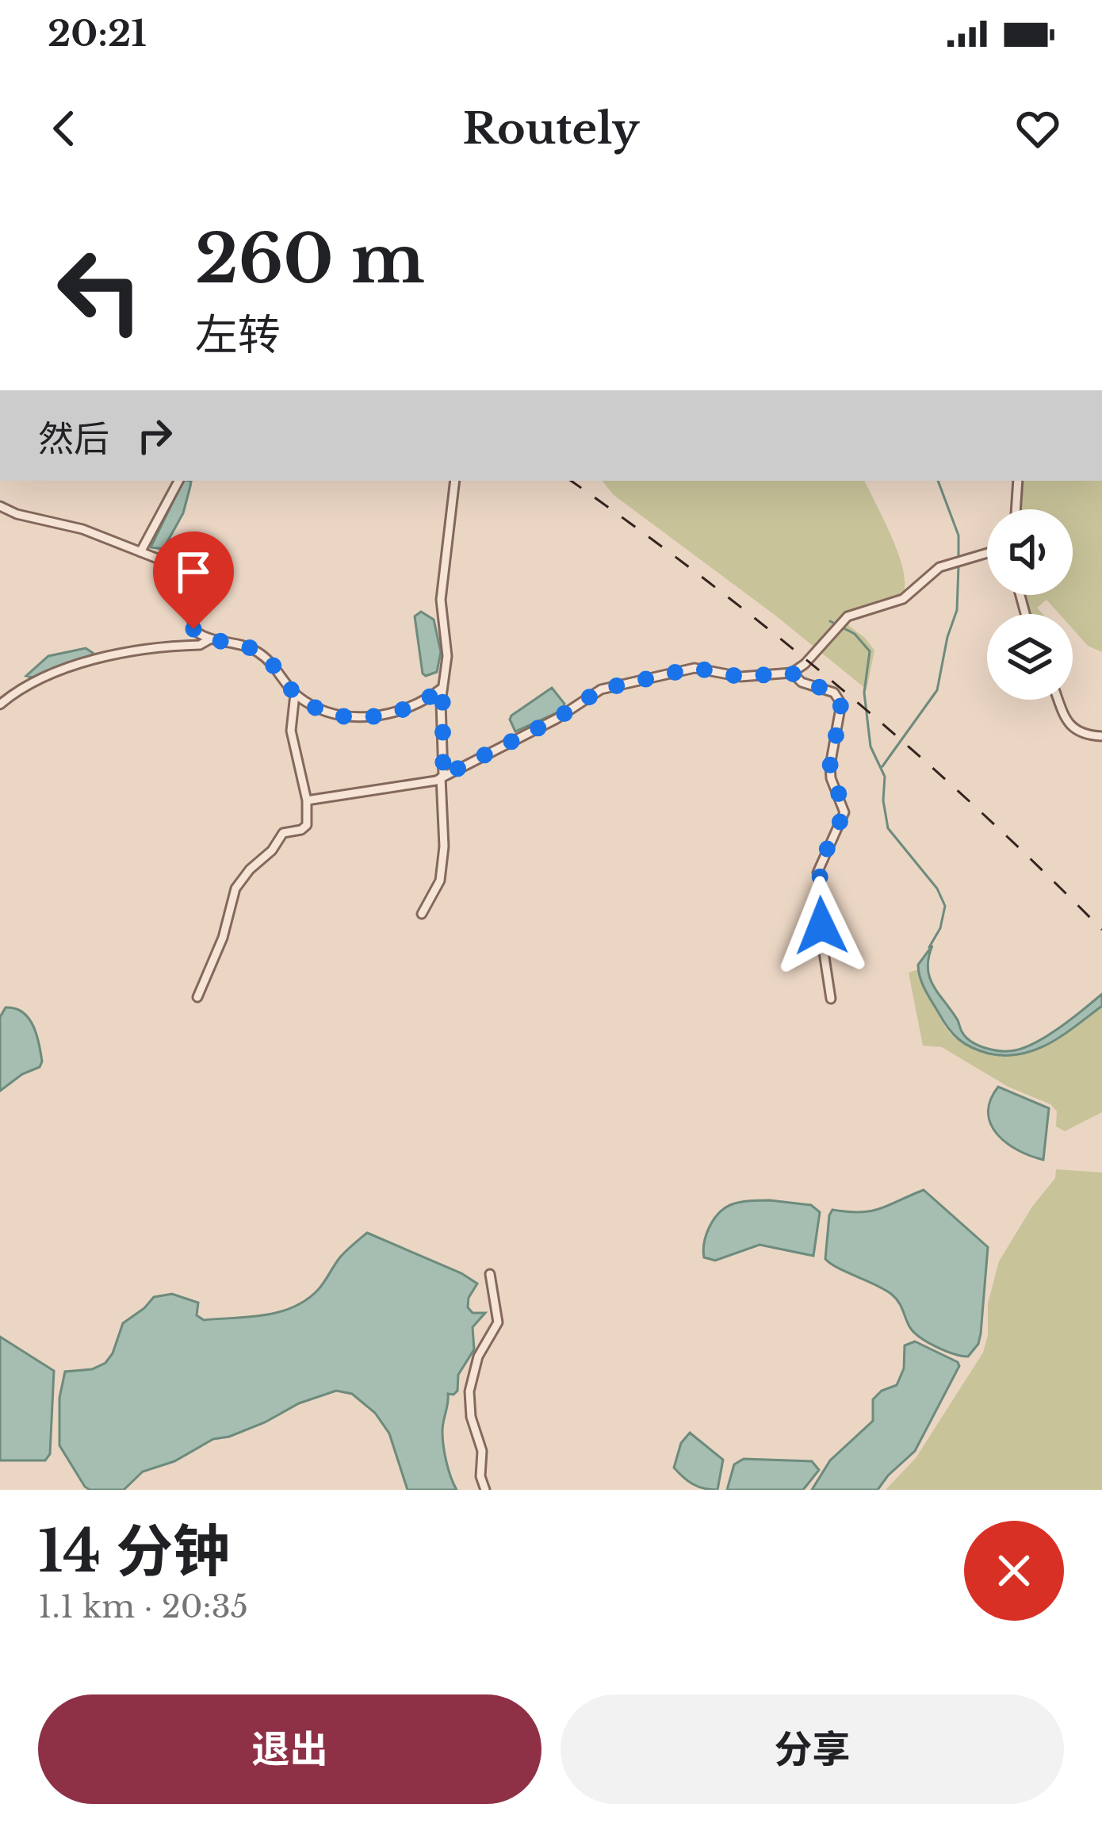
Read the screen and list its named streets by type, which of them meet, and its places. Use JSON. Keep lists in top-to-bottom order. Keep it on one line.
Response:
{"page":{"status":"20:21","header":"Routely","turn":["260 m","左转"],"then":"然后","heading":["14 分钟","1.1 km · 20:35"],"buttons":["退出","分享"]}}
